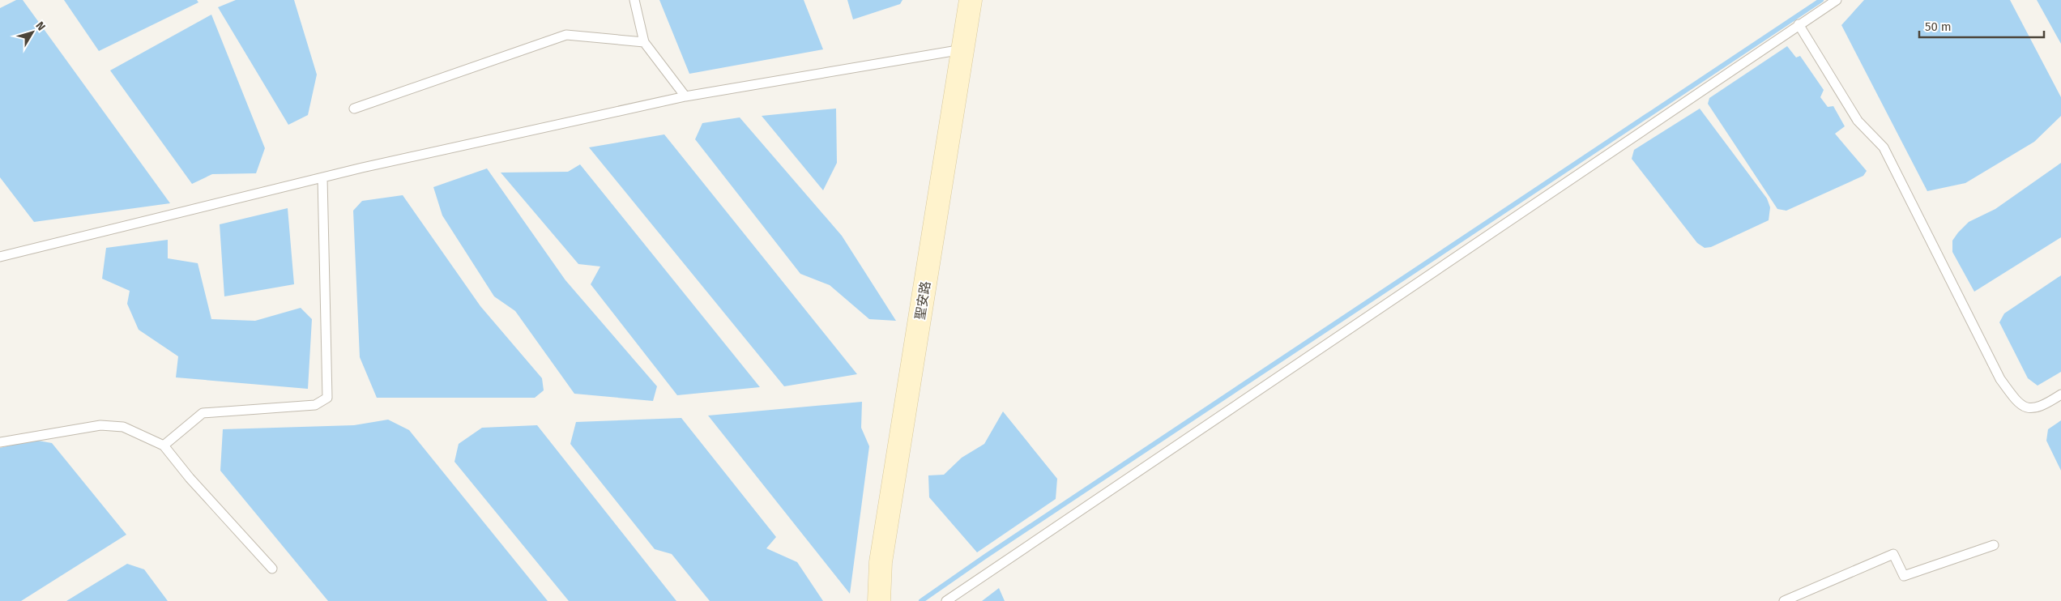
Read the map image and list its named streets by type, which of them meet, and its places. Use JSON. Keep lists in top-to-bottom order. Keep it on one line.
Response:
{"streets":{"street":["聖安路"]},"scale_bar":"50 m","north":"top right"}
